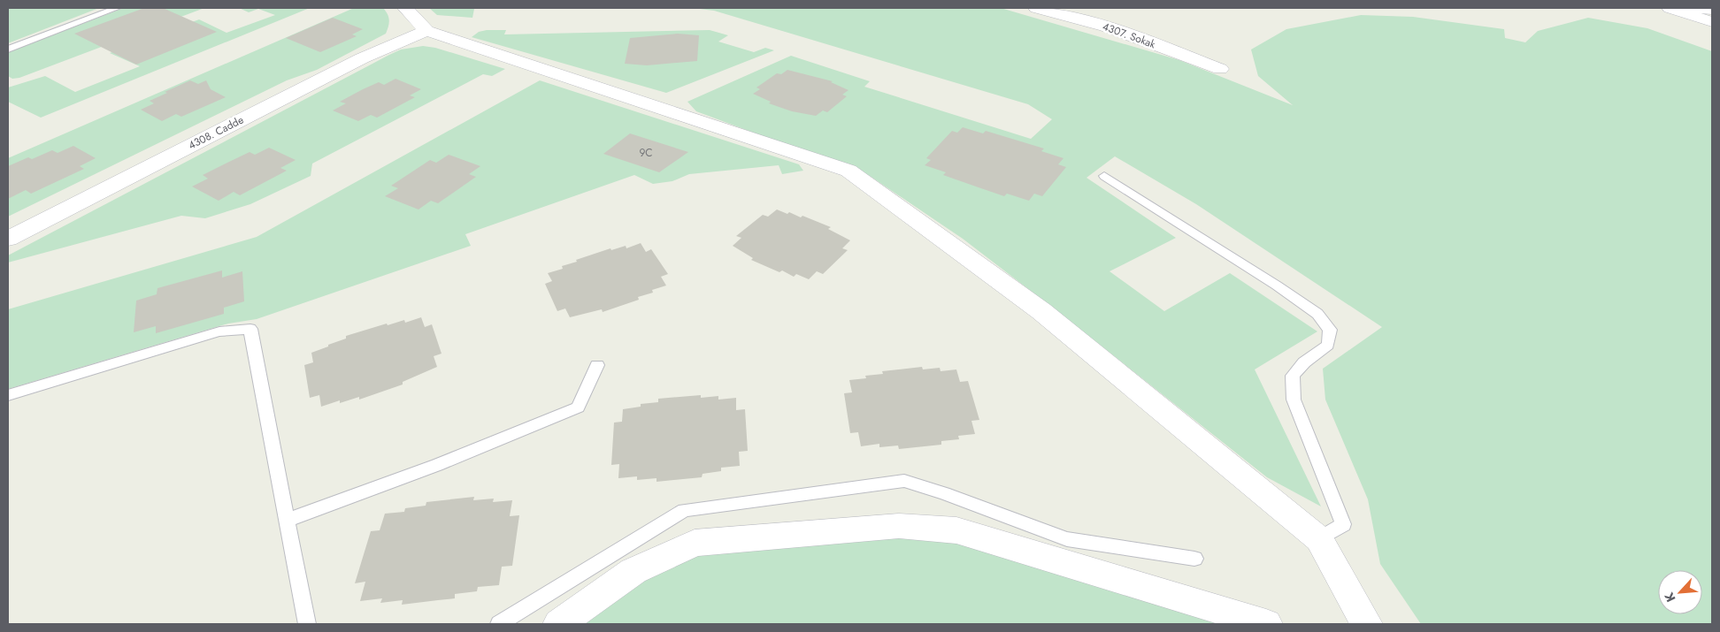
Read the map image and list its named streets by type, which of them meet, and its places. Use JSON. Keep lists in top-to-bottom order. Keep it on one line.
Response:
{"streets":{"street":["4307. Sokak","4308. Cadde"]},"house_numbers":["9C"],"north":"bottom left"}
